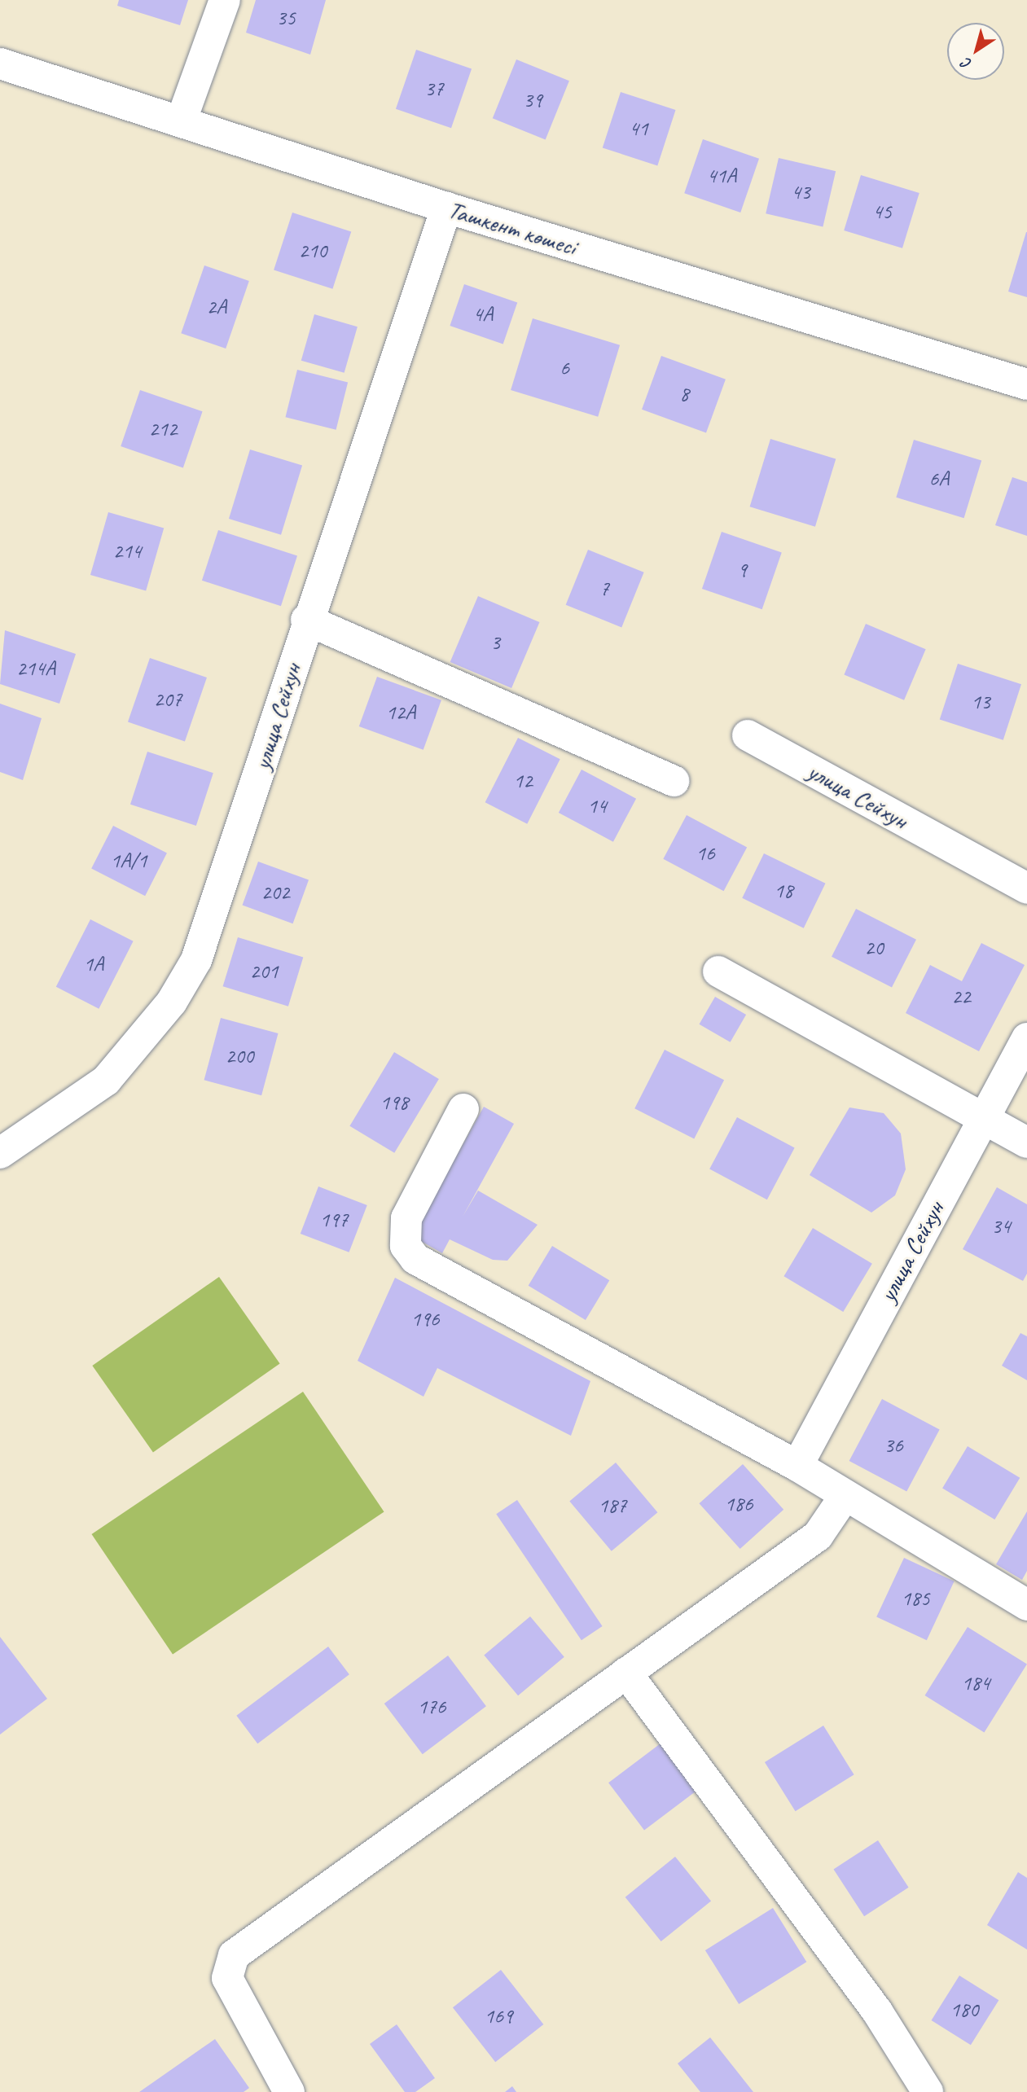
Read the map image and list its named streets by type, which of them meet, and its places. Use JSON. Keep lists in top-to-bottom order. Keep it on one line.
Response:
{"streets":{"street":["Ташкент көшесі","улица Сейхун"]},"crossings":[["Ташкент көшесі","улица Сейхун"]],"house_numbers":["35","37","39","41","41А","43","45","210","2А","4А","6","8","212","6А","214","9","7","3","214А","207","13","12А","12","14","16","1А/1","18","202","20","1А","201","22","200","198","197","34","196","36","186","187","185","184","176","180","169"],"north":"bottom left"}
